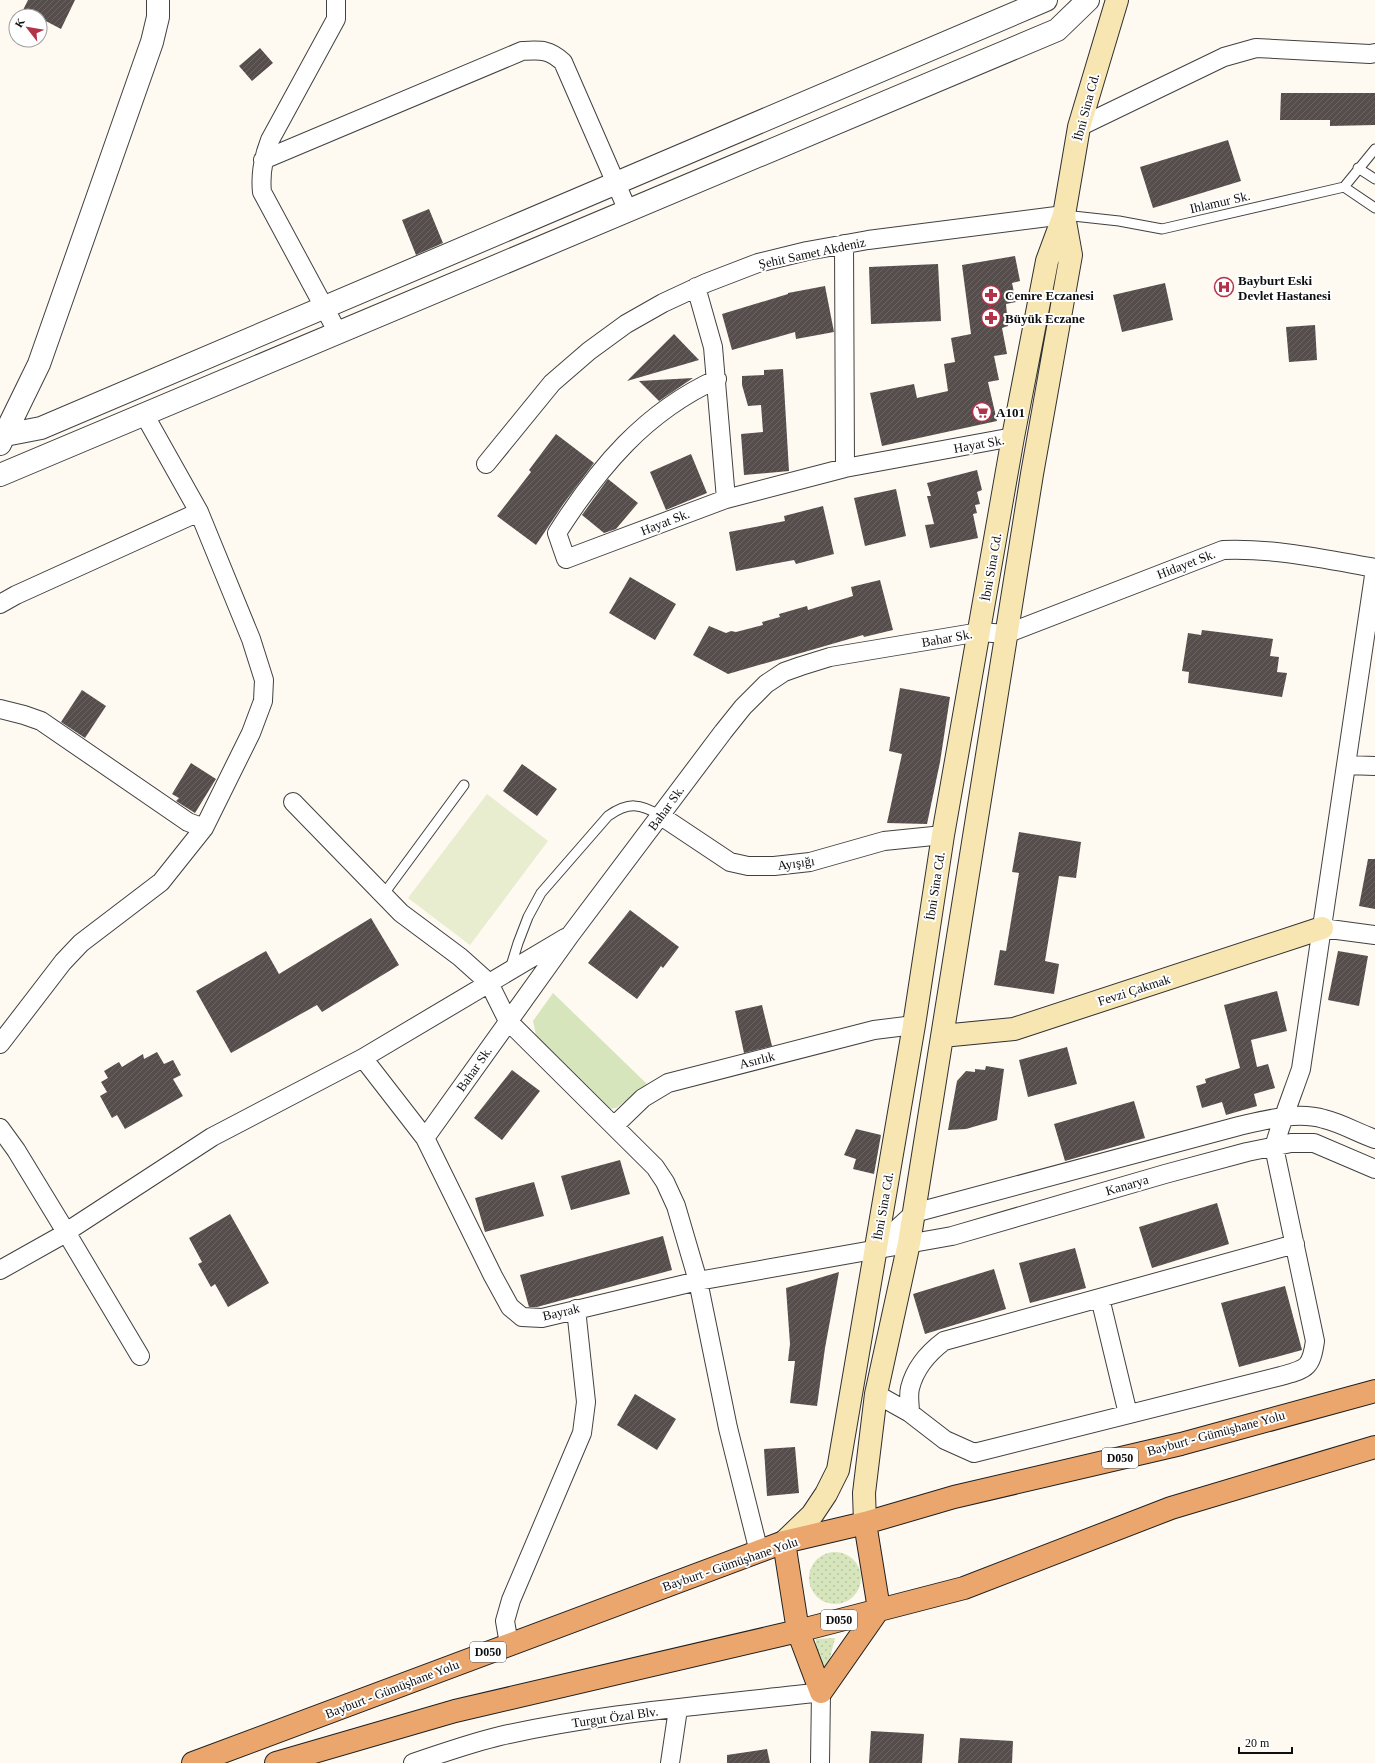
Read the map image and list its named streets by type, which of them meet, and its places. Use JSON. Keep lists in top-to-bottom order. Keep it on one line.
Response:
{"streets":{"highway":["Bayburt - Gümüşhane Yolu","D050"],"main road":["İbni Sina Cd.","Fevzi Çakmak"],"street":["Şehit Samet Akdeniz","Hayat Sk.","Hidayet Sk.","Bahar Sk.","Ayışığı","Asırlık","Kanarya","Bayrak","Turgut Özal Blv."],"lane":["Ihlamur Sk."]},"crossings":[["İbni Sina Cd.","Ihlamur Sk."],["İbni Sina Cd.","Şehit Samet Akdeniz"],["İbni Sina Cd.","Hayat Sk."],["İbni Sina Cd.","Hidayet Sk."],["İbni Sina Cd.","Bahar Sk."],["İbni Sina Cd.","Ayışığı"],["İbni Sina Cd.","Fevzi Çakmak"],["İbni Sina Cd.","Asırlık"],["İbni Sina Cd.","Kanarya"],["İbni Sina Cd.","Bayrak"],["İbni Sina Cd.","Bayburt - Gümüşhane Yolu"],["Ihlamur Sk.","Şehit Samet Akdeniz"],["Hidayet Sk.","Bahar Sk."],["Bahar Sk.","Ayışığı"],["Bahar Sk.","Bayrak"],["Kanarya","Bayrak"]],"places":{"hospital":["Bayburt Eski Devlet Hastanesi"],"pharmacy":["Cemre Eczanesi","Büyük Eczane"],"supermarket":["A101"]},"scale_bar":"20 m","north":"top left"}
